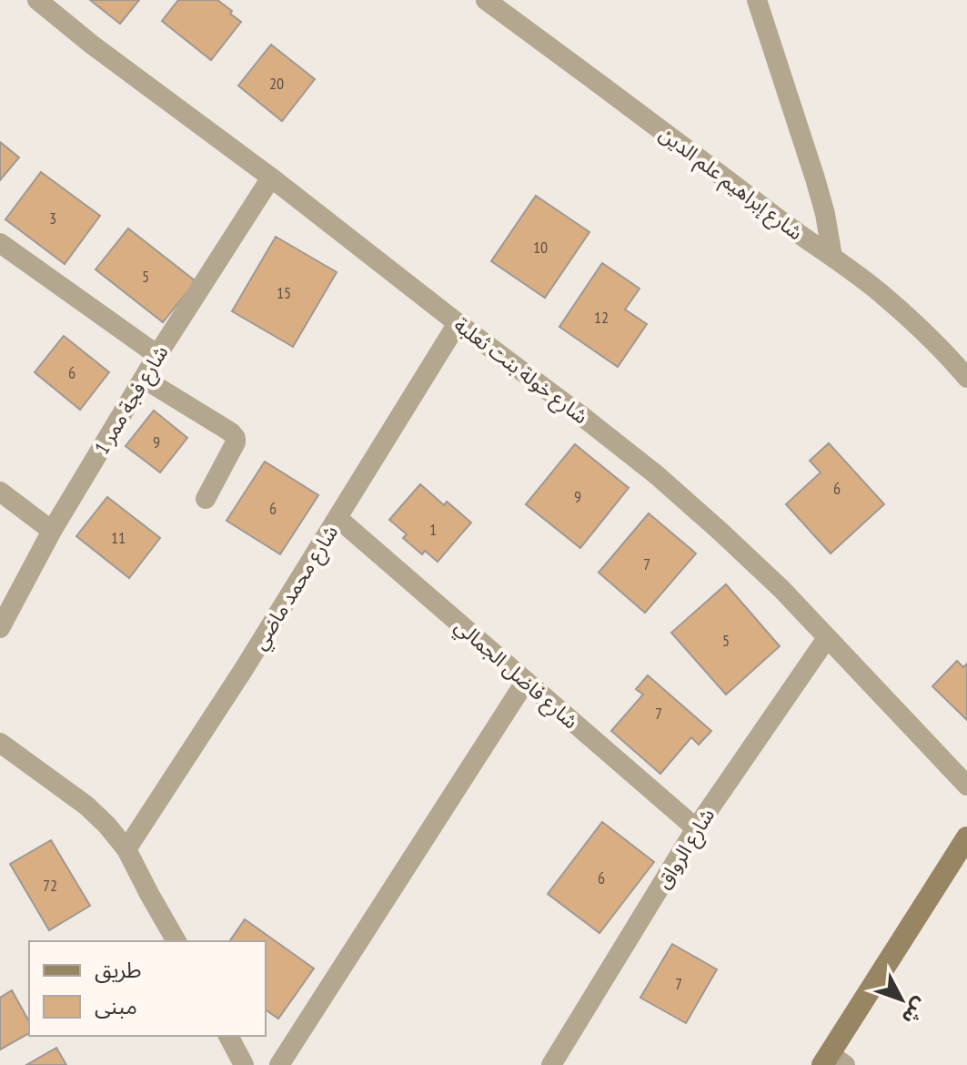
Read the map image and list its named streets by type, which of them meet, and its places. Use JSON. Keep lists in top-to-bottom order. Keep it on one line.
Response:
{"streets":{"street":["شارع إبراهيم علم الدين","شارع خولة بنت ثعلبة","شارع فجة ممر 1","شارع محمد ماضي","شارع فاضل الجمالي","شارع الرواق"]},"crossings":[["شارع خولة بنت ثعلبة","شارع فجة ممر 1"],["شارع خولة بنت ثعلبة","شارع محمد ماضي"],["شارع خولة بنت ثعلبة","شارع الرواق"],["شارع محمد ماضي","شارع فاضل الجمالي"],["شارع فاضل الجمالي","شارع الرواق"]],"house_numbers":["20","3","10","5","15","12","6","9","6","9","6","1","11","7","5","7","6","72","7"],"legend":["طريق","مبنى"],"north":"bottom right"}
